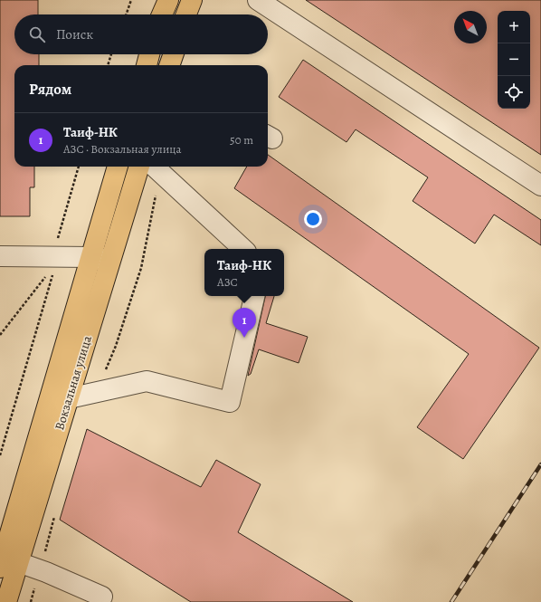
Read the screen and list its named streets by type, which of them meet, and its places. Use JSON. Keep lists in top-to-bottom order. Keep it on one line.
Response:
{"streets":{"main road":["Вокзальная улица"]},"north":"top left","page":{"map_buttons":["+","−"],"search":"Поиск","heading":"Рядом","list":[{"mark":"1","name":"Таиф-НК","note":"АЗС · Вокзальная улица","value":"50 m"}],"popup":["Таиф-НК","АЗС"],"pins":"1"}}
